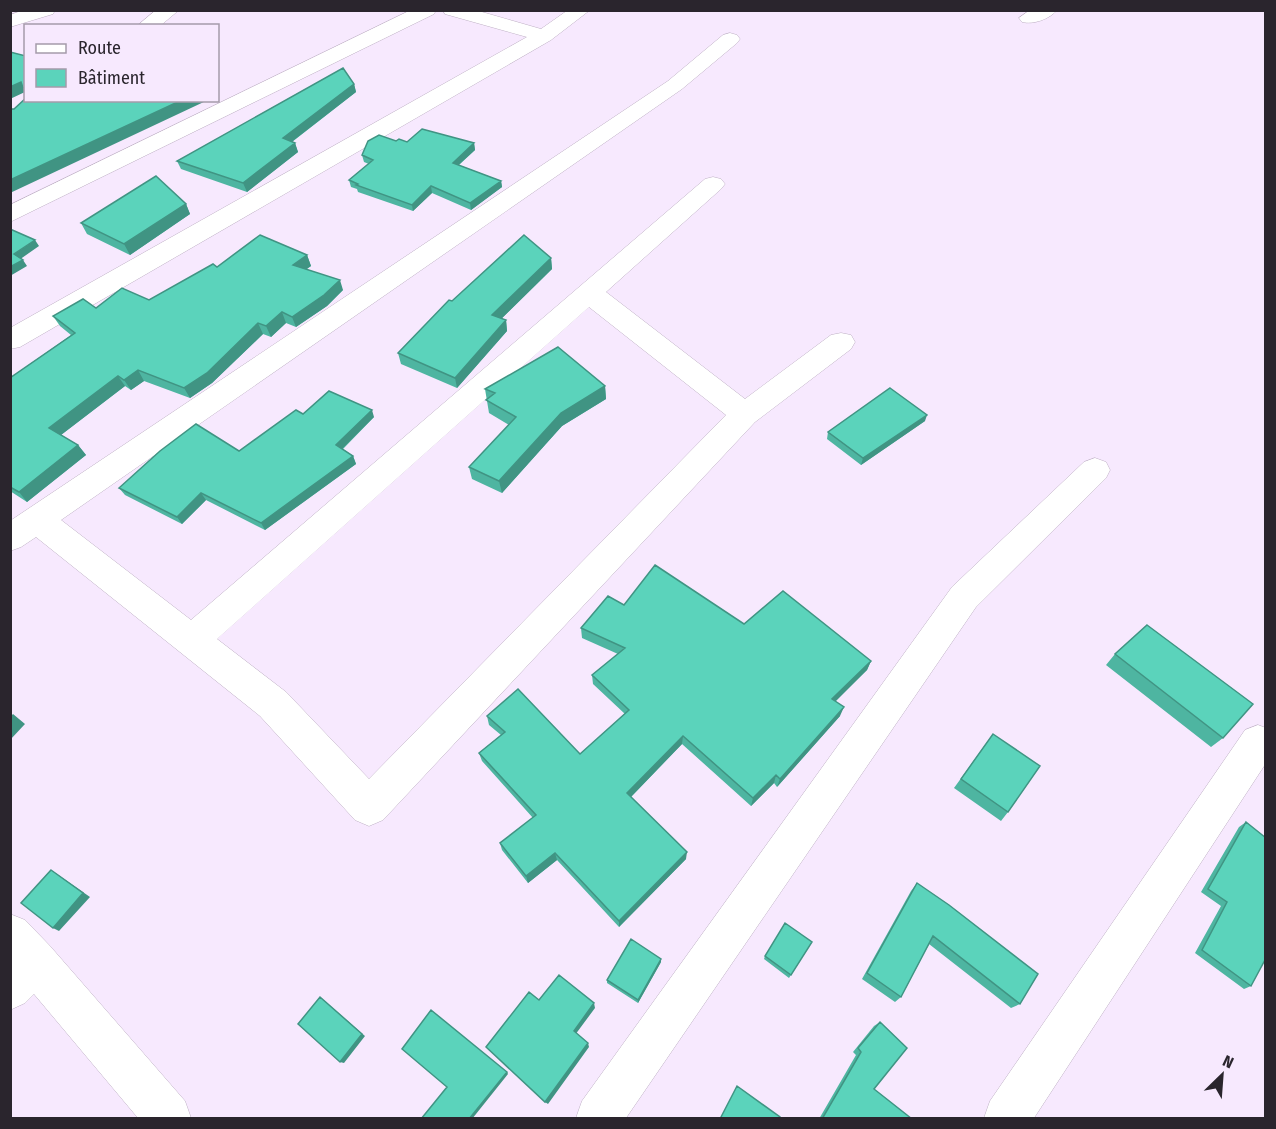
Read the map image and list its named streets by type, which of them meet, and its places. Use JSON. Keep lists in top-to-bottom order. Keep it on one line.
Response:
{"legend":["Route","Bâtiment"],"north":"top right"}
